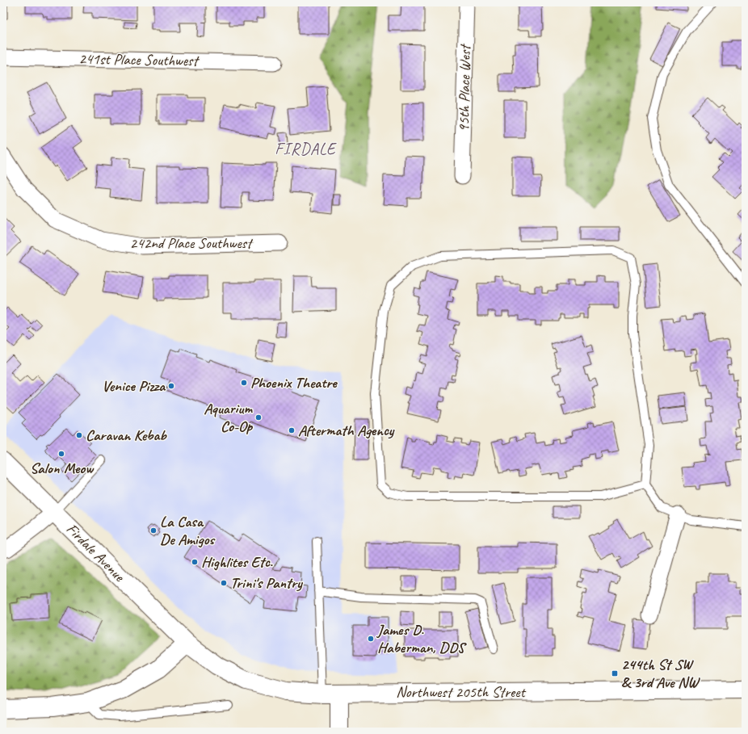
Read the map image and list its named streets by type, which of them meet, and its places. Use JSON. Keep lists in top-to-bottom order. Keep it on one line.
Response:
{"streets":{"street":["241st Place Southwest","95th Place West","242nd Place Southwest","Firdale Avenue","Northwest 205th Street"]},"crossings":[["Firdale Avenue","Northwest 205th Street"]],"districts":["FIRDALE"],"places":{"other":["Phoenix Theatre","Venice Pizza","Aquarium Co-Op","Aftermath Agency","Caravan Kebab","Salon Meow","La Casa De Amigos","Highlites Etc.","Trini's Pantry","James D. Haberman, DDS"],"transit":["244th St SW & 3rd Ave NW"]}}
